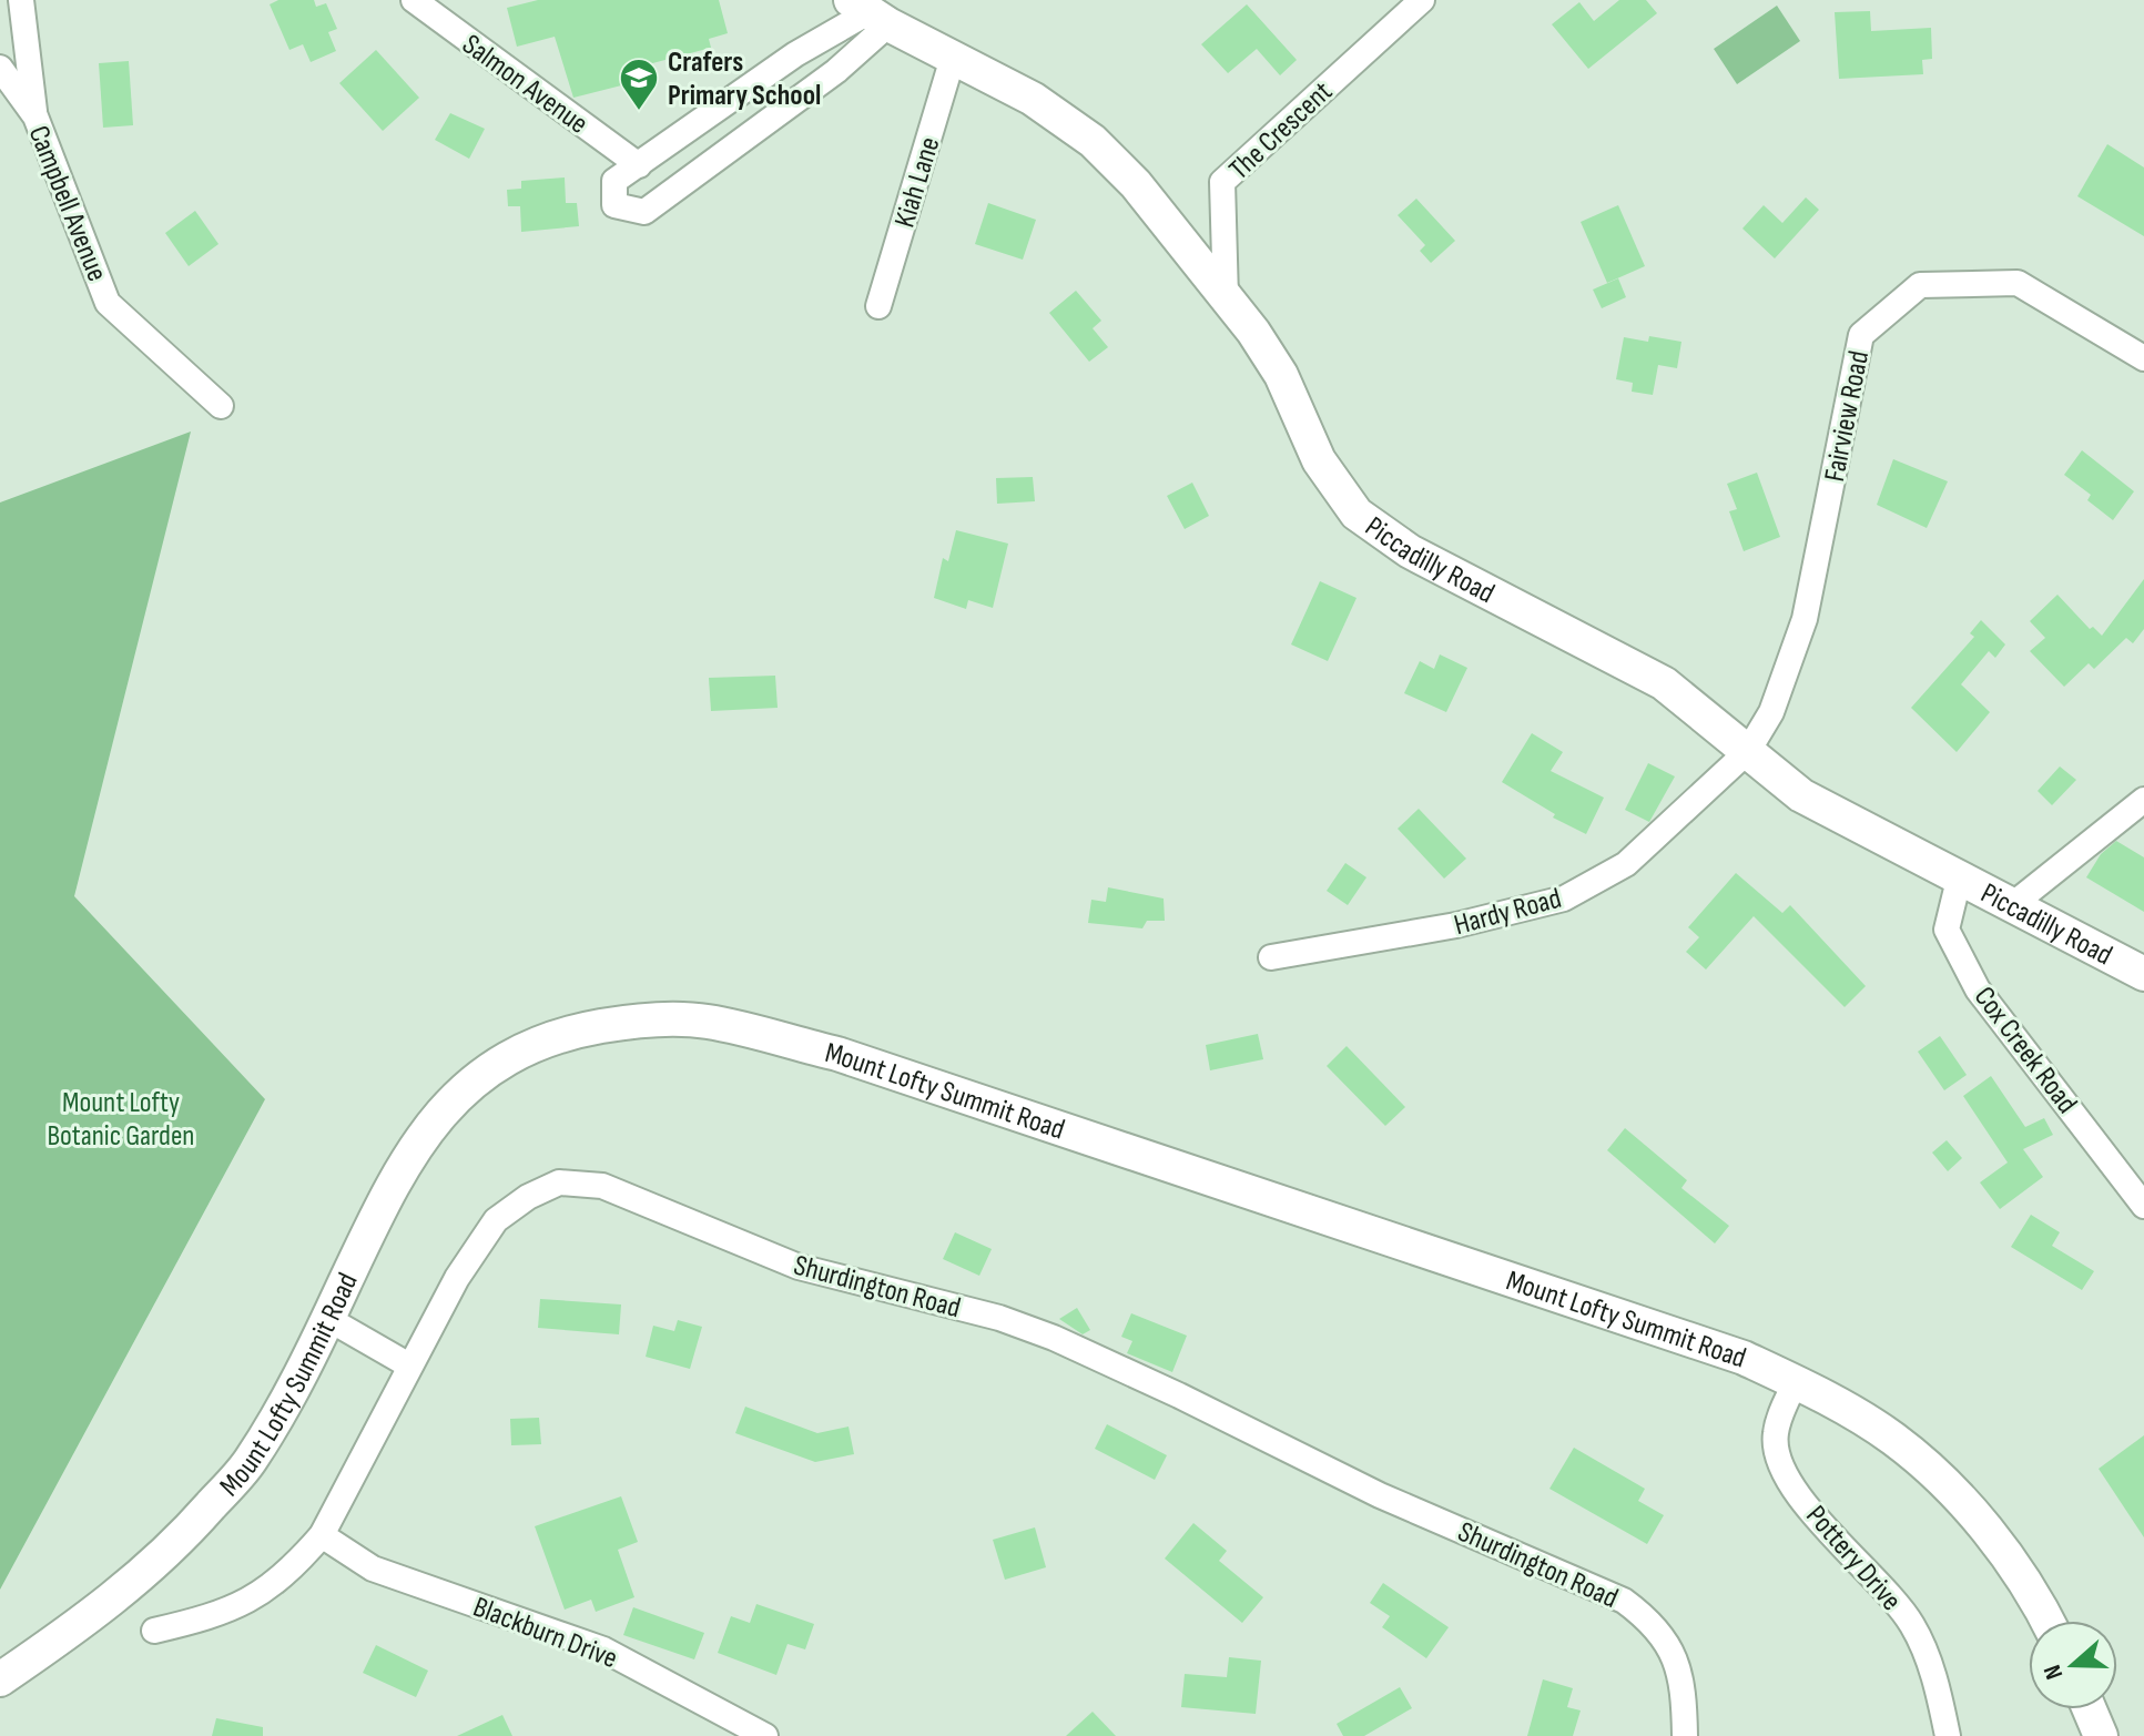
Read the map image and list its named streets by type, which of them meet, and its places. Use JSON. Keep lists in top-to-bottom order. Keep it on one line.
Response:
{"streets":{"main road":["Piccadilly Road","Mount Lofty Summit Road"],"street":["Salmon Avenue","The Crescent","Kiah Lane","Campbell Avenue","Fairview Road","Hardy Road","Cox Creek Road","Shurdington Road","Pottery Drive","Blackburn Drive"]},"crossings":[["The Crescent","Piccadilly Road"],["Kiah Lane","Piccadilly Road"],["Fairview Road","Piccadilly Road"],["Fairview Road","Hardy Road"],["Piccadilly Road","Hardy Road"],["Piccadilly Road","Cox Creek Road"],["Mount Lofty Summit Road","Pottery Drive"],["Shurdington Road","Blackburn Drive"]],"parks":["Mount Lofty Botanic Garden"],"places":{"school or university":["Crafers Primary School"]},"north":"left"}
